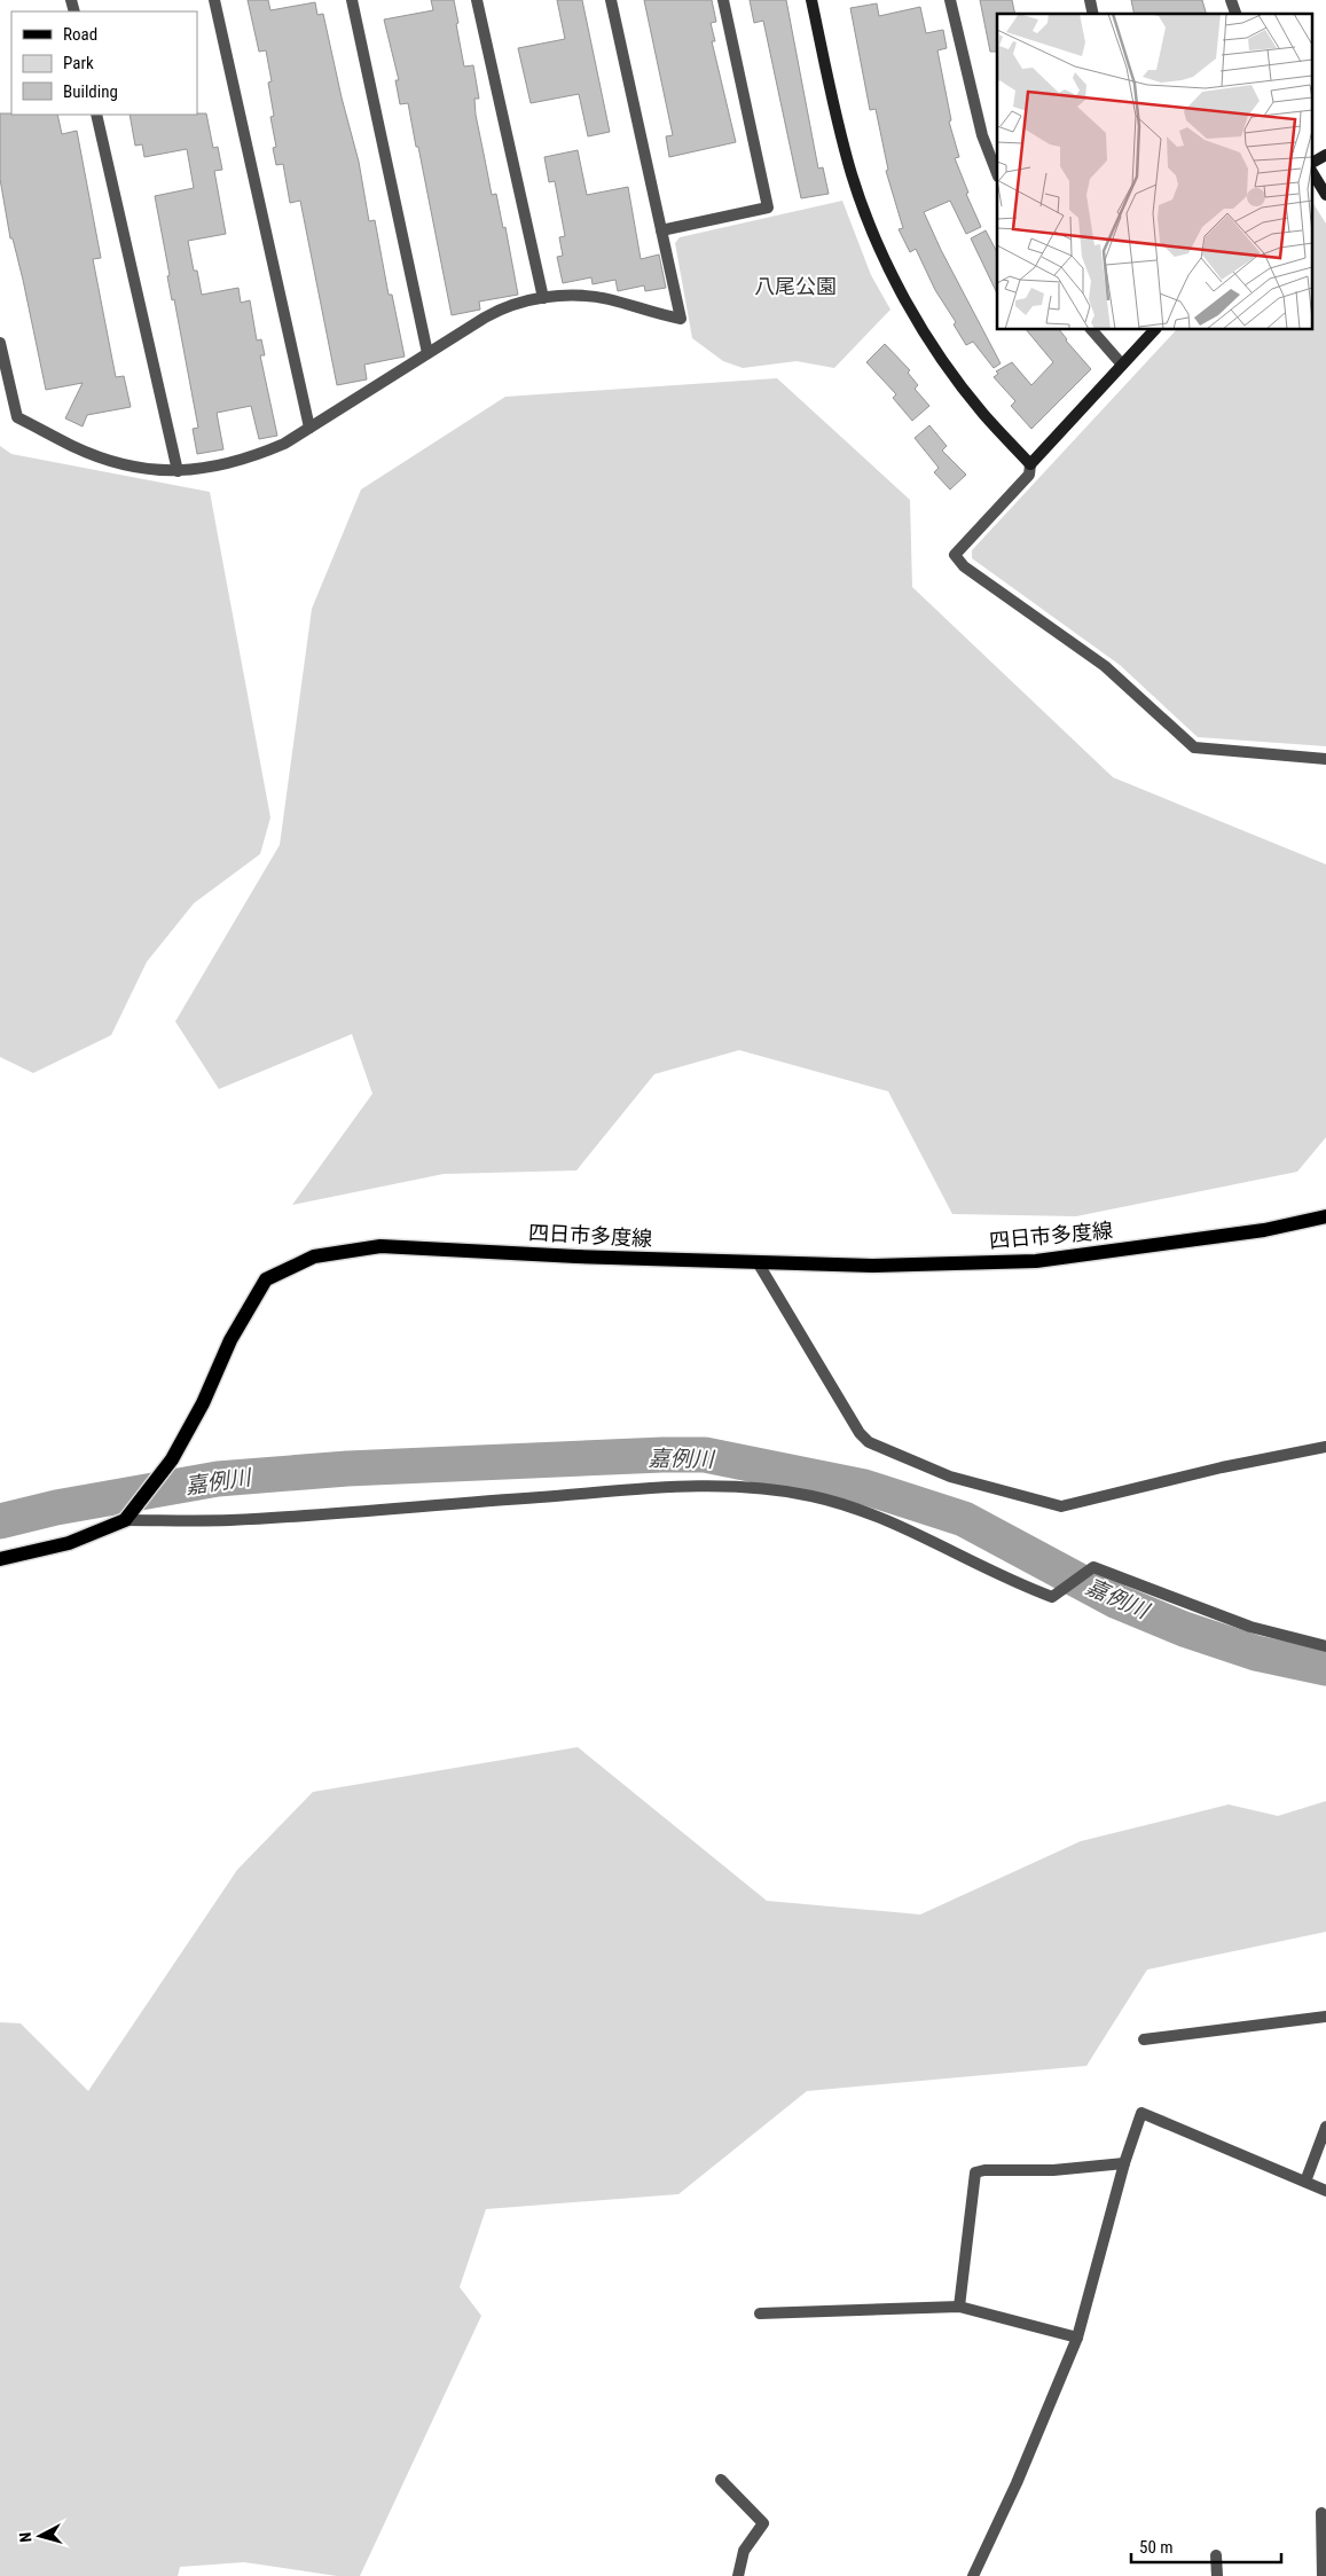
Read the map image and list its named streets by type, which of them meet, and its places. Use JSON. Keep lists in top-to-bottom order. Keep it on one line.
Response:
{"streets":{"main road":["四日市多度線"]},"water":["嘉例川"],"parks":["八尾公園"],"legend":["Road","Park","Building"],"scale_bar":"50 m","north":"left"}
